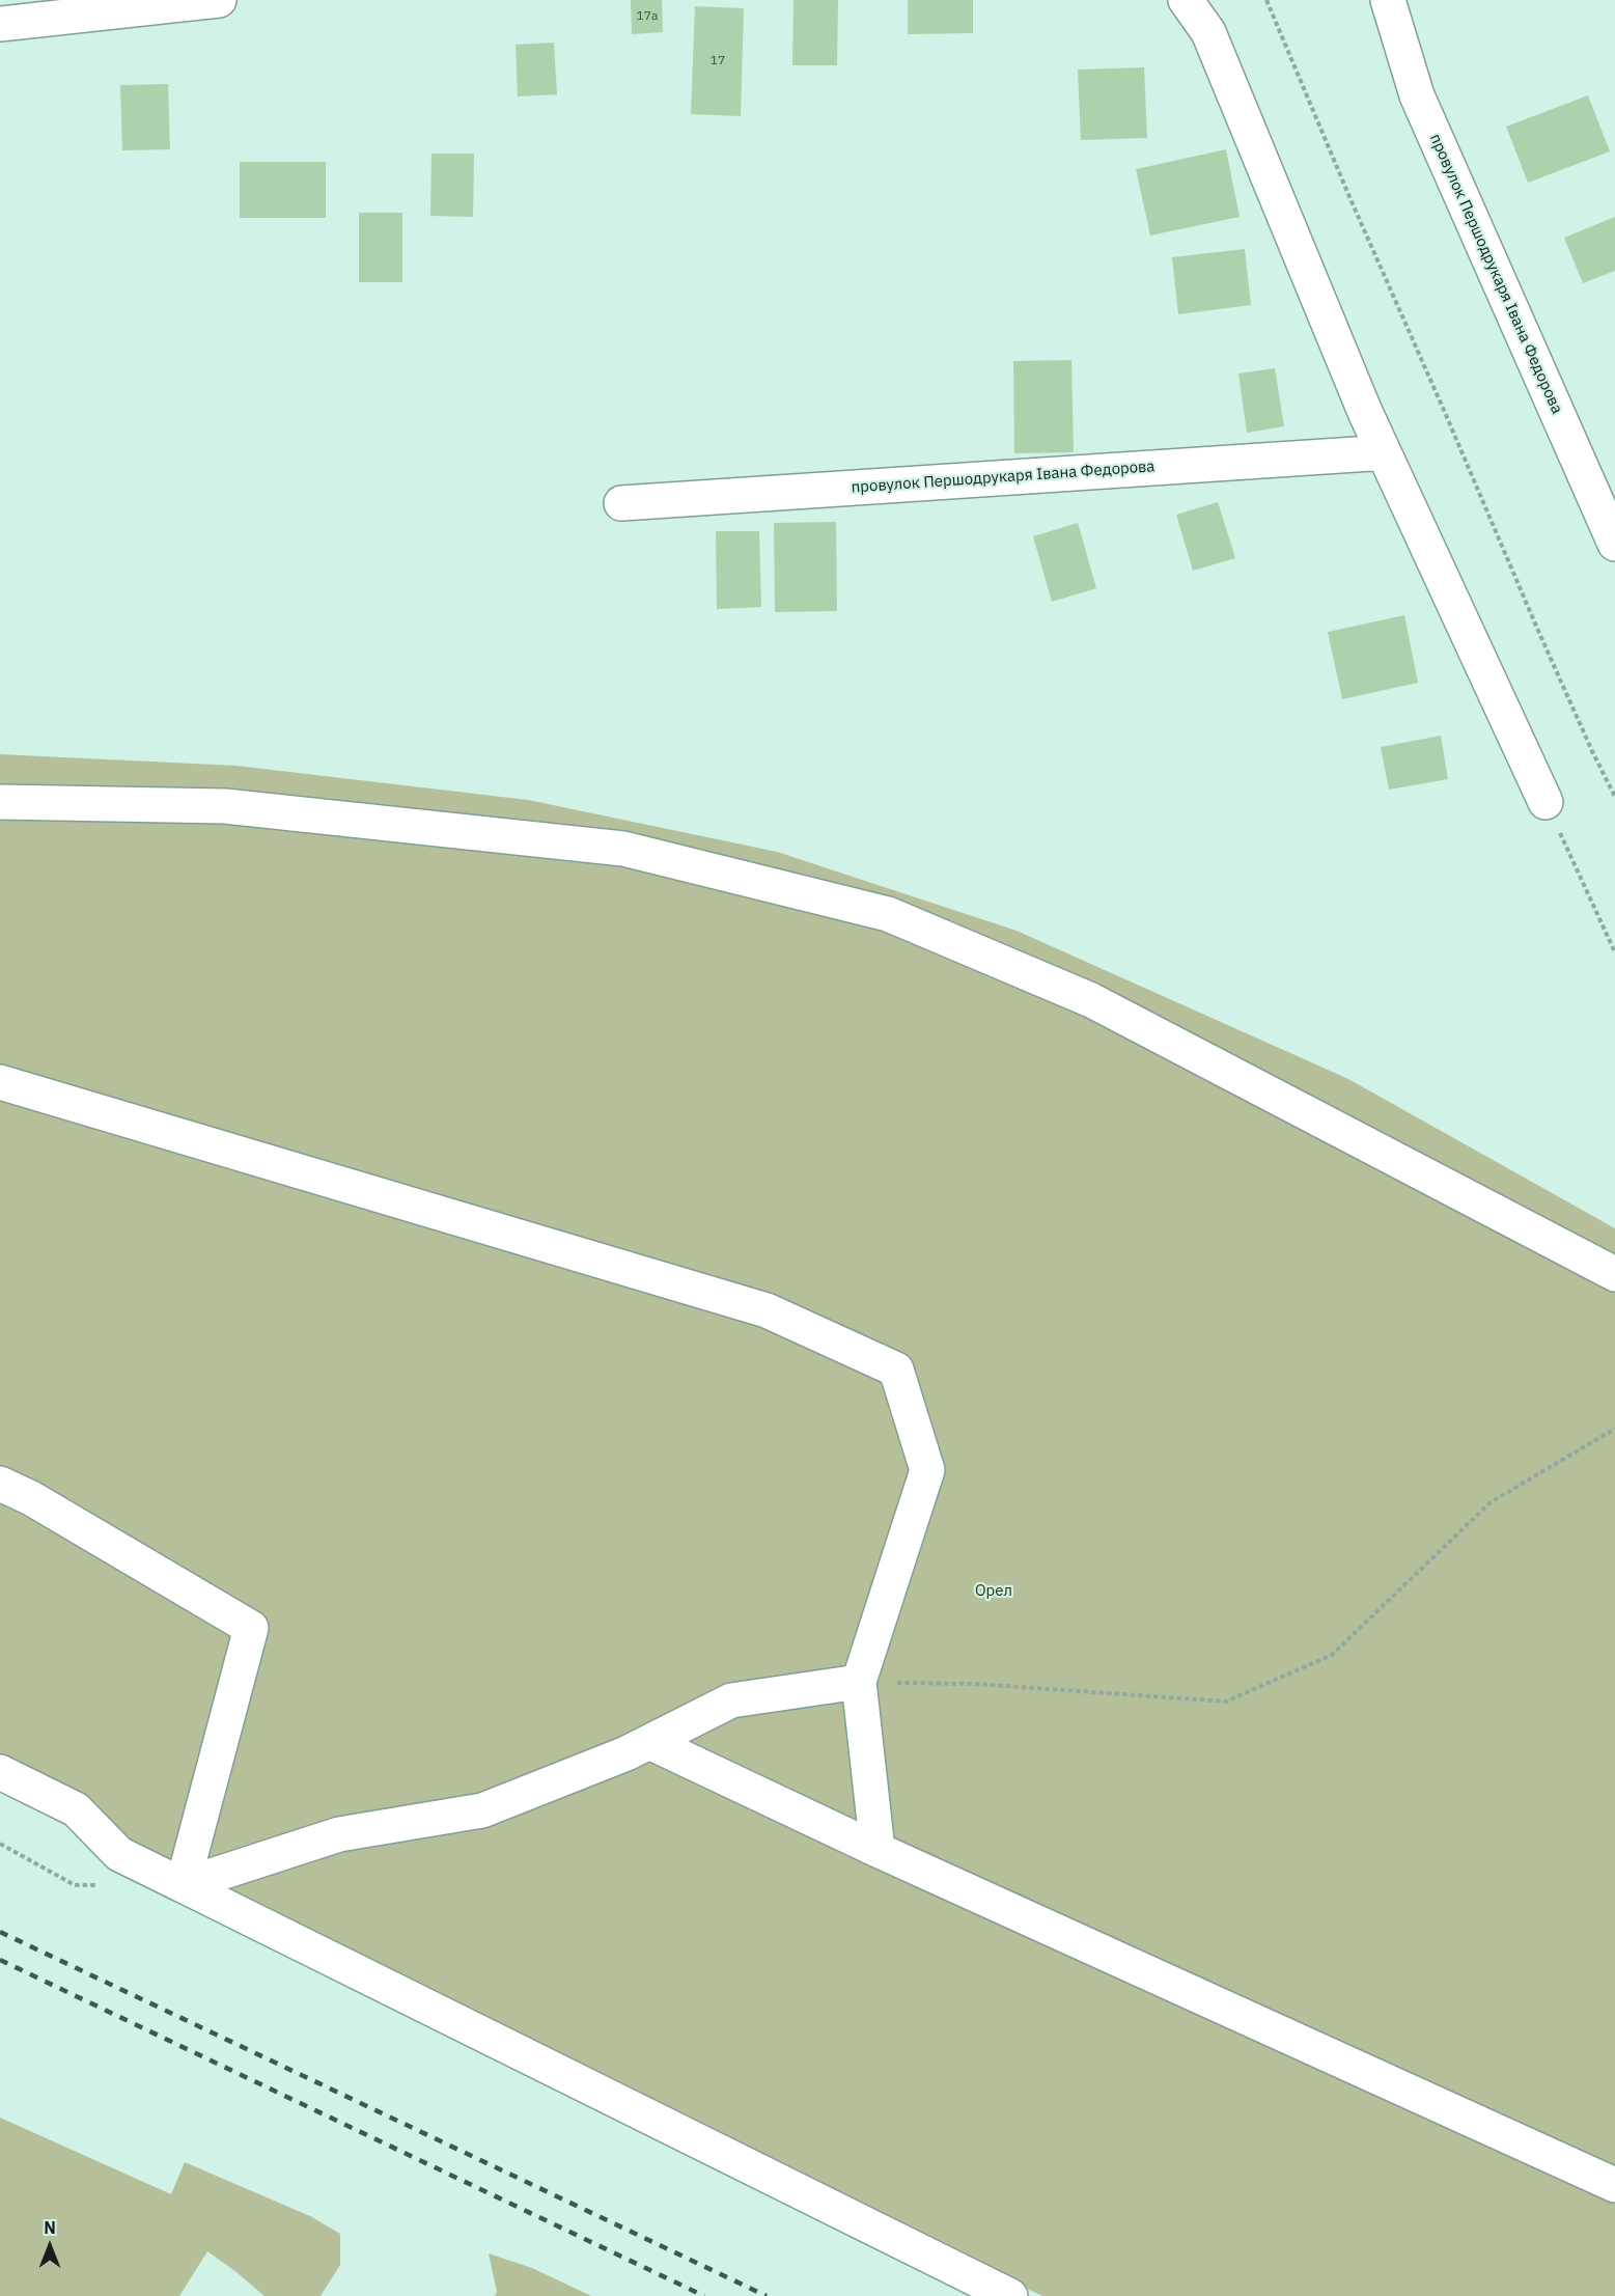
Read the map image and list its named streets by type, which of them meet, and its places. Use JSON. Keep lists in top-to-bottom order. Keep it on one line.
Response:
{"streets":{"street":["провулок Першодрукаря Івана Федорова"]},"parks":["Орел"],"house_numbers":["17а","17"],"north":"top"}
